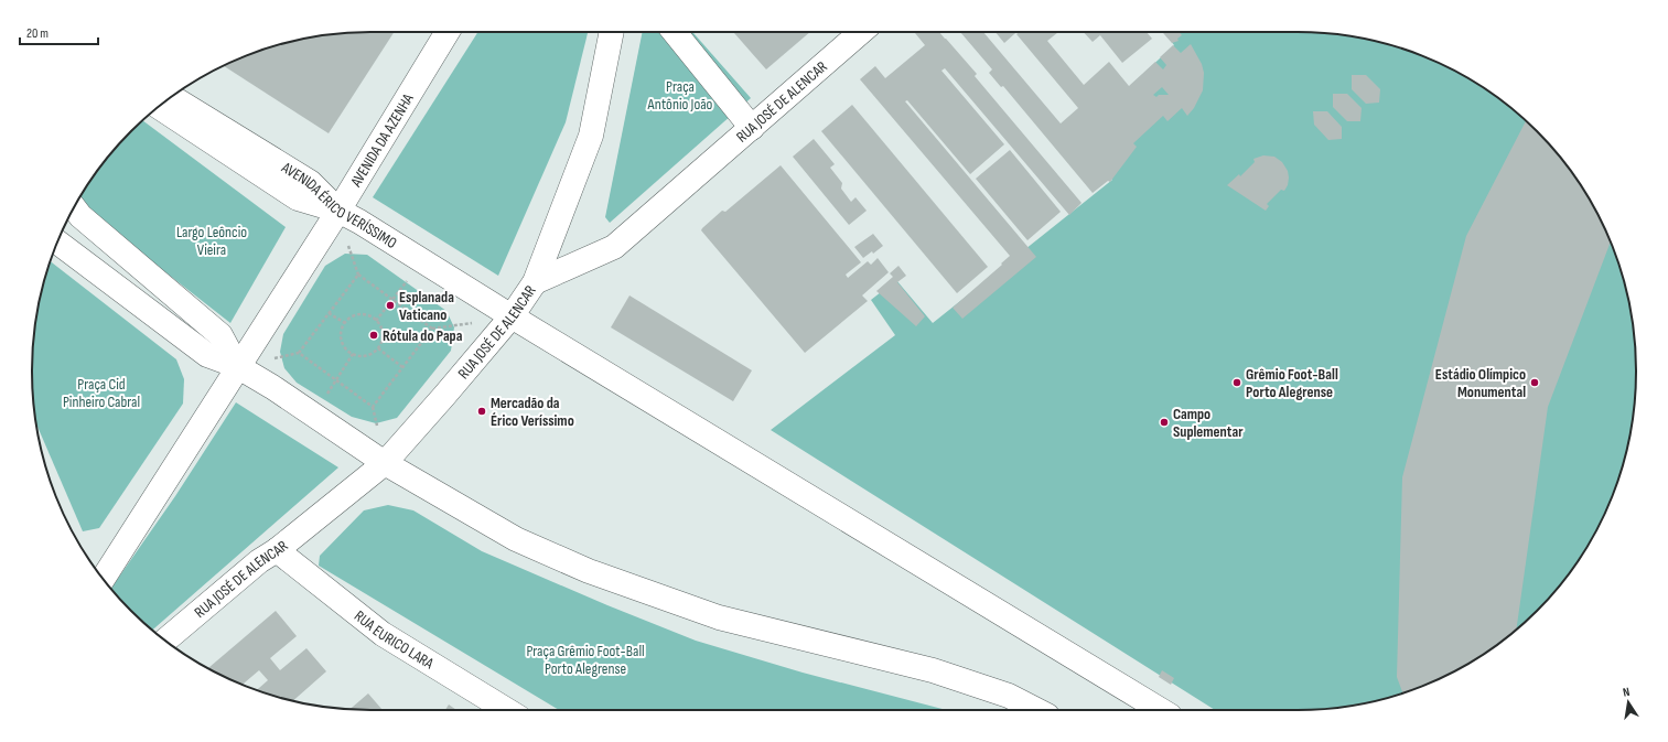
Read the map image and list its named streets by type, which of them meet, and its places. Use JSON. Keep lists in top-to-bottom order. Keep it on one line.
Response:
{"streets":{"main road":["RUA JOSÉ DE ALENCAR","AVENIDA DA AZENHA","AVENIDA ÉRICO VERÍSSIMO","RUA EURICO LARA"]},"crossings":[["RUA JOSÉ DE ALENCAR","AVENIDA ÉRICO VERÍSSIMO"],["RUA JOSÉ DE ALENCAR","RUA EURICO LARA"],["AVENIDA DA AZENHA","AVENIDA ÉRICO VERÍSSIMO"]],"parks":["Praça Antônio João","Largo Leôncio Vieira","Praça Cid Pinheiro Cabral","Praça Grêmio Foot-Ball Porto Alegrense"],"places":["Esplanada Vaticano","Rótula do Papa","Grêmio Foot-Ball Porto Alegrense","Estádio Olímpico Monumental","Mercadão da Érico Veríssimo","Campo Suplementar"],"scale_bar":"20 m","north":"top"}
